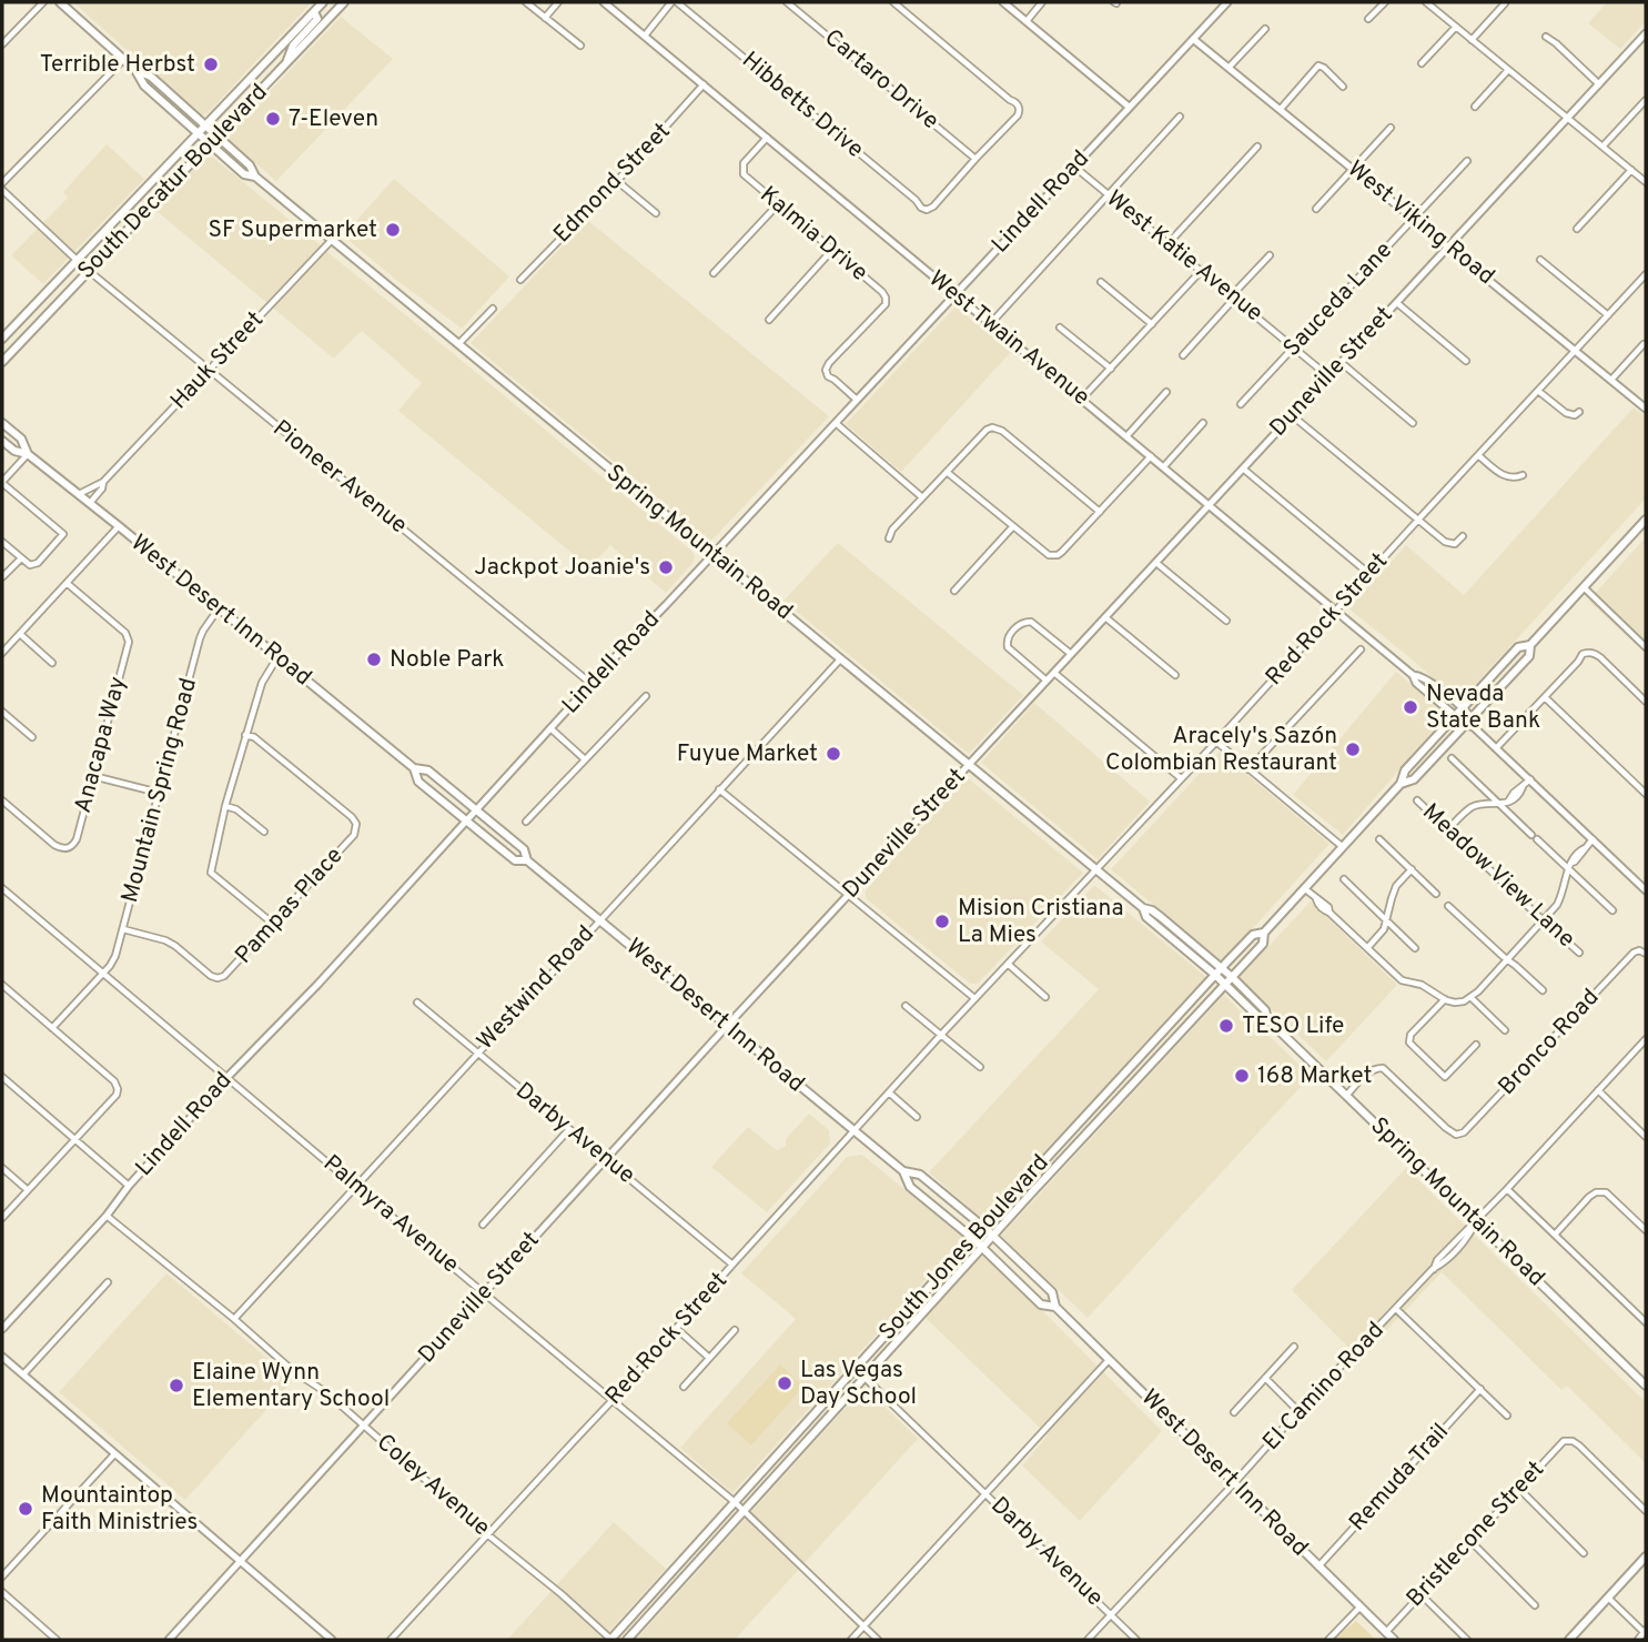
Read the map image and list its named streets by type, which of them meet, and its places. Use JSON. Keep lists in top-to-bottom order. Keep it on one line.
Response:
{"streets":{"main road":["South Decatur Boulevard","Spring Mountain Road","West Desert Inn Road","South Jones Boulevard"],"street":["Cartaro Drive","Hibbetts Drive","Edmond Street","Lindell Road","West Viking Road","Kalmia Drive","West Katie Avenue","Sauceda Lane","West Twain Avenue","Hauk Street","Duneville Street","Pioneer Avenue","Red Rock Street","Anacapa Way","Mountain Spring Road","Meadow View Lane","Pampas Place","Westwind Road","Bronco Road","Darby Avenue","Palmyra Avenue","El Camino Road","Remuda Trail","Coley Avenue","Bristlecone Street"]},"crossings":[["Cartaro Drive","Hibbetts Drive"],["South Decatur Boulevard","Pioneer Avenue"],["South Decatur Boulevard","Spring Mountain Road"],["Edmond Street","West Twain Avenue"],["Lindell Road","West Viking Road"],["Lindell Road","Kalmia Drive"],["Lindell Road","West Katie Avenue"],["Lindell Road","West Twain Avenue"],["Lindell Road","Pioneer Avenue"],["Lindell Road","Spring Mountain Road"],["Lindell Road","West Desert Inn Road"],["Lindell Road","Palmyra Avenue"],["Lindell Road","Coley Avenue"],["West Viking Road","Sauceda Lane"],["West Viking Road","Duneville Street"],["West Viking Road","Red Rock Street"],["Kalmia Drive","West Twain Avenue"],["West Katie Avenue","Sauceda Lane"],["West Katie Avenue","Duneville Street"],["West Twain Avenue","Duneville Street"],["West Twain Avenue","Red Rock Street"],["West Twain Avenue","South Jones Boulevard"],["Hauk Street","Pioneer Avenue"],["Hauk Street","Spring Mountain Road"],["Hauk Street","West Desert Inn Road"],["Duneville Street","Spring Mountain Road"],["Duneville Street","West Desert Inn Road"],["Duneville Street","Darby Avenue"],["Duneville Street","Palmyra Avenue"],["Duneville Street","Coley Avenue"],["Spring Mountain Road","Red Rock Street"],["Spring Mountain Road","Westwind Road"],["Spring Mountain Road","Bronco Road"],["Spring Mountain Road","South Jones Boulevard"],["Spring Mountain Road","El Camino Road"],["West Desert Inn Road","Red Rock Street"],["West Desert Inn Road","Mountain Spring Road"],["West Desert Inn Road","Westwind Road"],["West Desert Inn Road","South Jones Boulevard"],["West Desert Inn Road","El Camino Road"],["West Desert Inn Road","Remuda Trail"],["West Desert Inn Road","Bristlecone Street"],["Red Rock Street","Darby Avenue"],["Red Rock Street","Palmyra Avenue"],["Red Rock Street","Coley Avenue"],["Mountain Spring Road","Pampas Place"],["Mountain Spring Road","Palmyra Avenue"],["Westwind Road","Darby Avenue"],["Westwind Road","Palmyra Avenue"],["Westwind Road","Coley Avenue"],["Darby Avenue","South Jones Boulevard"],["Darby Avenue","El Camino Road"],["Palmyra Avenue","South Jones Boulevard"],["South Jones Boulevard","Coley Avenue"]],"places":["Terrible Herbst","7-Eleven","SF Supermarket","Jackpot Joanie's","Noble Park","Nevada State Bank","Aracely's Sazón Colombian Restaurant","Fuyue Market","Mision Cristiana La Mies","TESO Life","168 Market","Las Vegas Day School","Elaine Wynn Elementary School","Mountaintop Faith Ministries"]}
